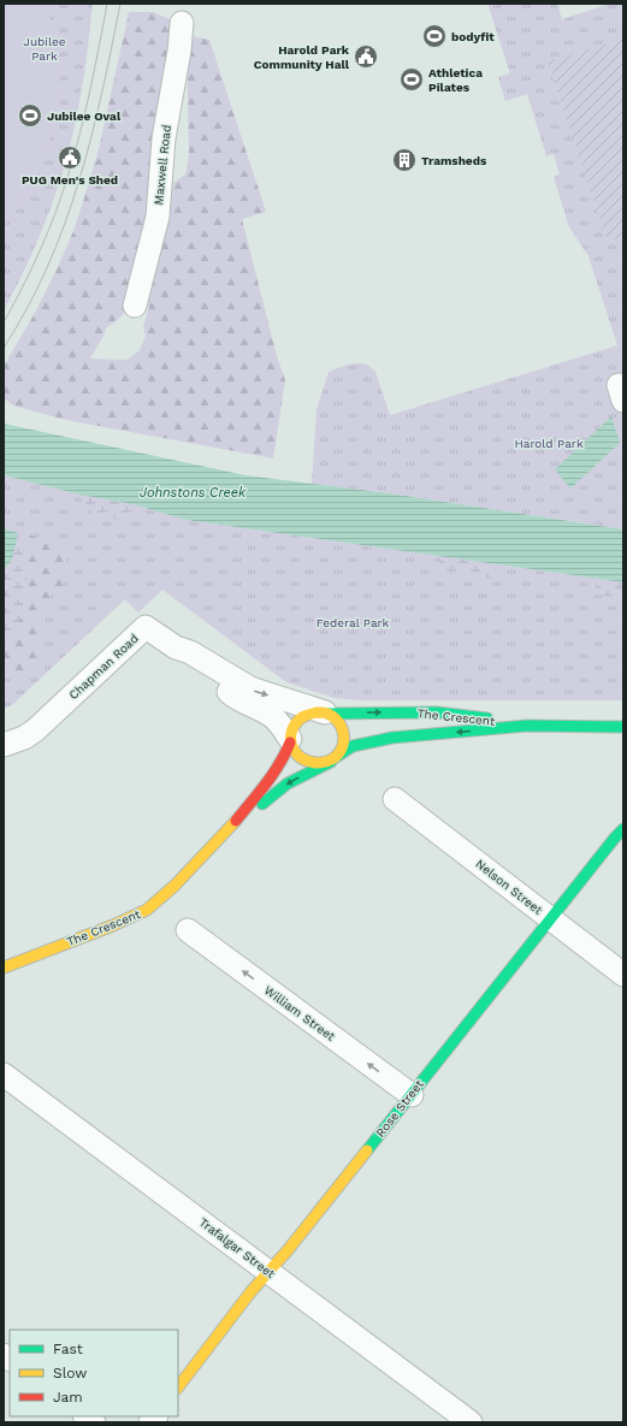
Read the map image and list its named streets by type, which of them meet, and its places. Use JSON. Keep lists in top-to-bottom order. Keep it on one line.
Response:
{"streets":{"main road":["The Crescent","Rose Street"],"street":["Maxwell Road","Chapman Road","Nelson Street","William Street","Trafalgar Street"]},"crossings":[["Chapman Road","The Crescent"],["Nelson Street","Rose Street"],["William Street","Rose Street"],["Rose Street","Trafalgar Street"]],"one_way":["William Street"],"water":["Johnstons Creek"],"parks":["Jubilee Park","Harold Park","Federal Park"],"places":{"sports":["bodyfit","Athletica Pilates","Jubilee Oval"],"public building":["Harold Park Community Hall","PUG Men's Shed"],"building":["Tramsheds"]},"legend":["Fast","Slow","Jam"]}
